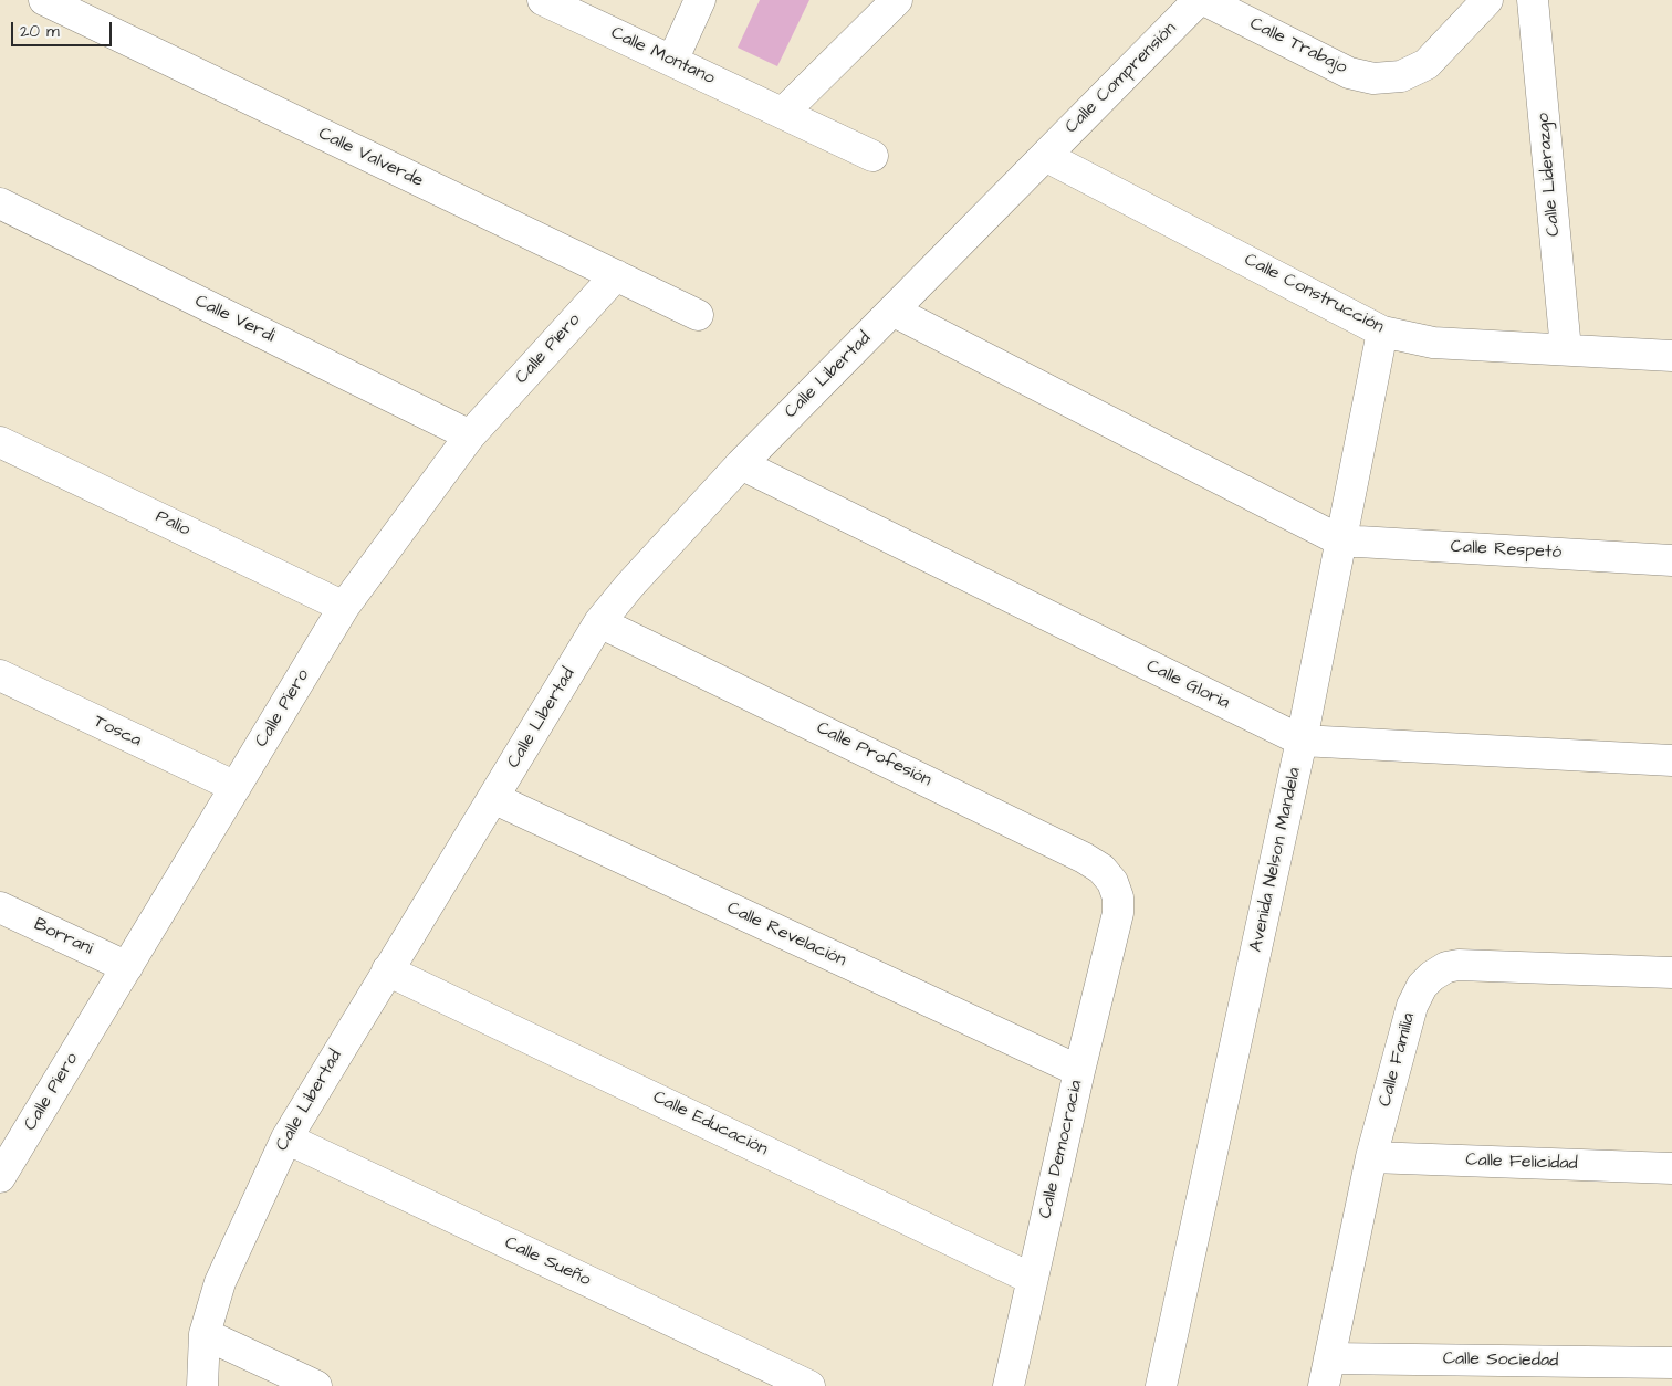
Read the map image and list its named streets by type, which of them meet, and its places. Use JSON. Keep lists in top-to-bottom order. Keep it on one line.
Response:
{"streets":{"street":["Calle Trabajo","Calle Montano","Calle Comprensión","Calle Valverde","Calle Liderazgo","Calle Construcción","Calle Verdi","Calle Piero","Calle Libertad","Palio","Calle Respetó","Calle Gloria","Tosca","Calle Profesión","Avenida Nelson Mandela","Calle Revelación","Borrani","Calle Familia","Calle Educación","Calle Democracia","Calle Felicidad","Calle Sueño","Calle Sociedad"]},"crossings":[["Calle Comprensión","Calle Construcción"],["Calle Comprensión","Calle Libertad"],["Calle Valverde","Calle Piero"],["Calle Liderazgo","Calle Construcción"],["Calle Construcción","Calle Libertad"],["Calle Construcción","Avenida Nelson Mandela"],["Calle Verdi","Calle Piero"],["Calle Piero","Palio"],["Calle Piero","Tosca"],["Calle Piero","Borrani"],["Calle Libertad","Calle Gloria"],["Calle Libertad","Calle Profesión"],["Calle Libertad","Calle Revelación"],["Calle Libertad","Calle Educación"],["Calle Libertad","Calle Sueño"],["Calle Respetó","Avenida Nelson Mandela"],["Calle Gloria","Avenida Nelson Mandela"],["Calle Profesión","Calle Democracia"],["Calle Revelación","Calle Democracia"],["Calle Familia","Calle Felicidad"],["Calle Familia","Calle Sociedad"],["Calle Educación","Calle Democracia"]],"scale_bar":"20 m"}
